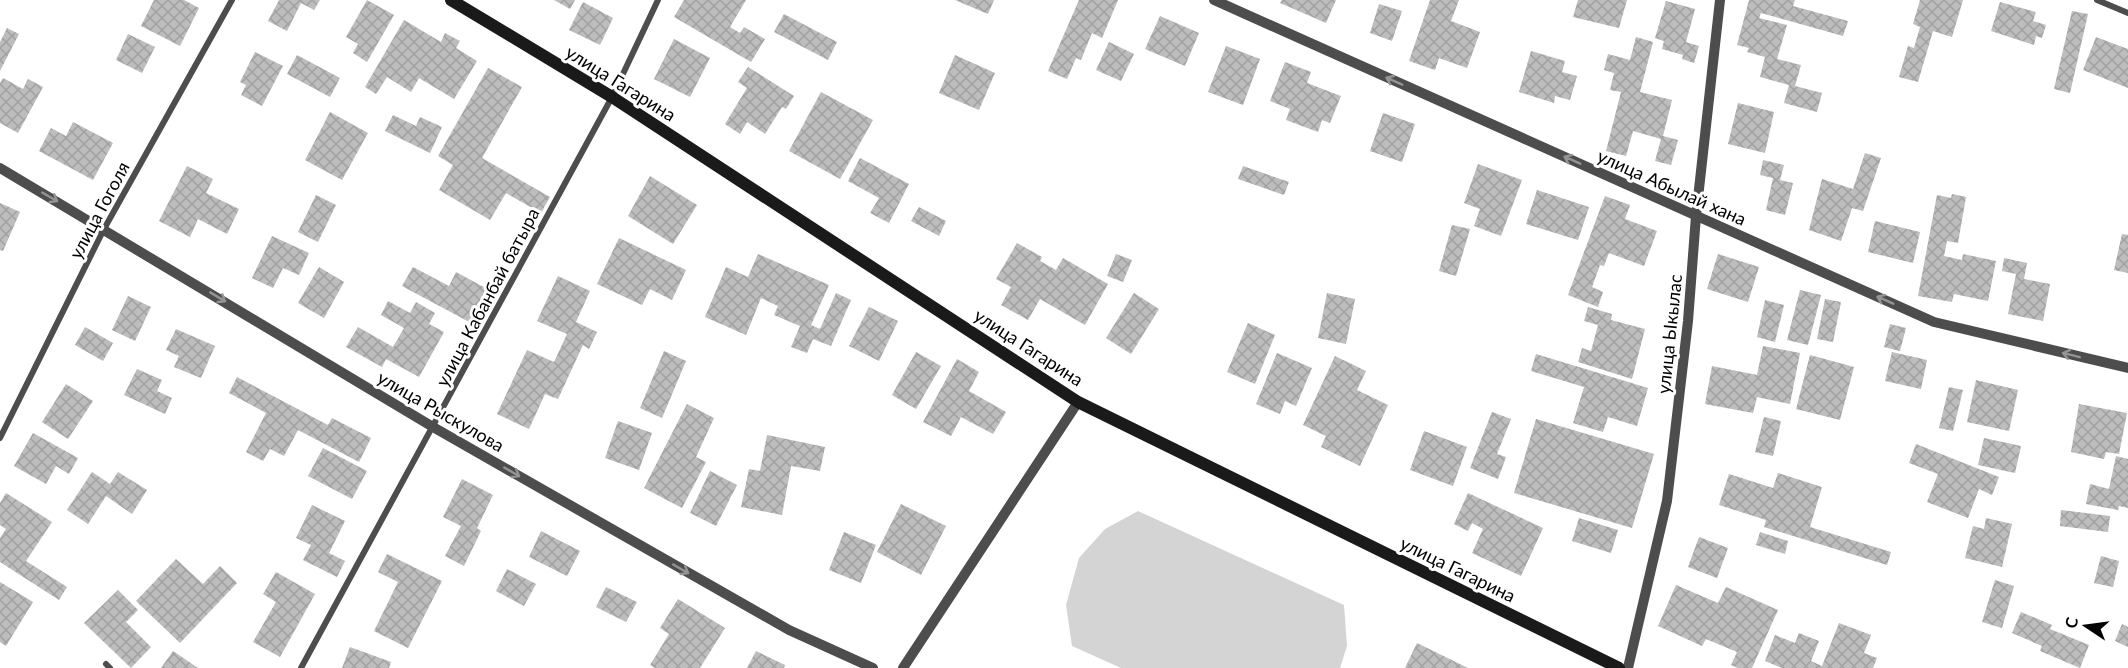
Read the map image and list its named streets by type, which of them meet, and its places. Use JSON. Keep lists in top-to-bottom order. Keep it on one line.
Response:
{"streets":{"main road":["улица Гагарина"],"street":["улица Абылай хана","улица Гоголя","улица Кабанбай батыра","улица Ыкылас","улица Рыскулова"]},"crossings":[["улица Гагарина","улица Кабанбай батыра"],["улица Абылай хана","улица Ыкылас"],["улица Гоголя","улица Рыскулова"],["улица Кабанбай батыра","улица Рыскулова"]],"one_way":["улица Абылай хана","улица Рыскулова"],"north":"left"}
